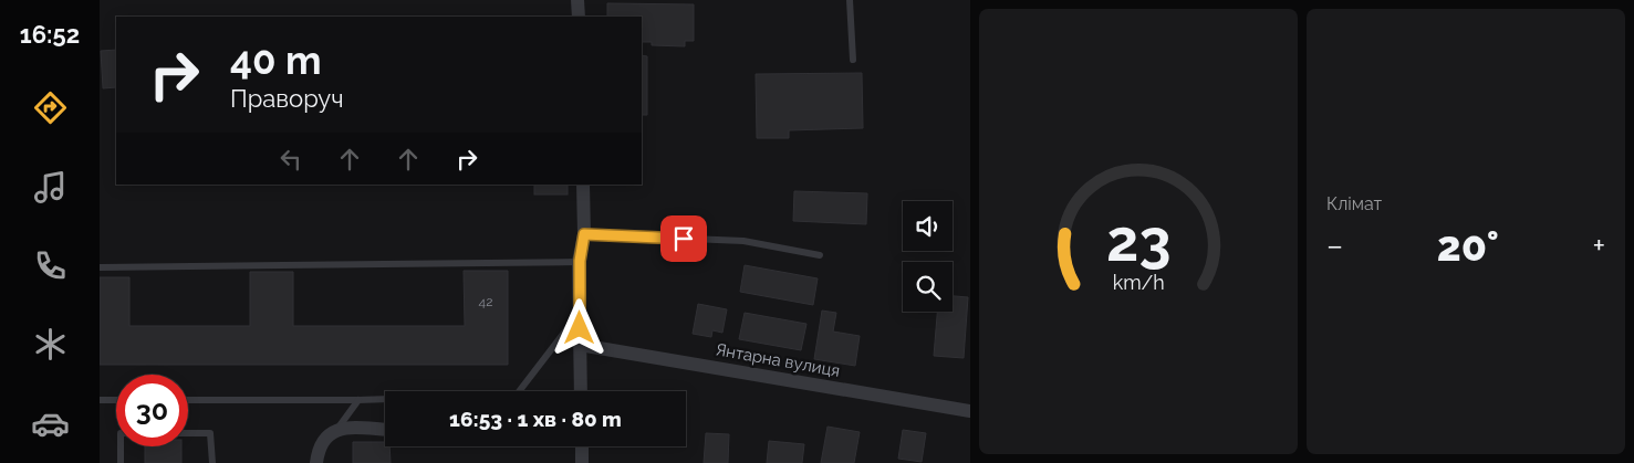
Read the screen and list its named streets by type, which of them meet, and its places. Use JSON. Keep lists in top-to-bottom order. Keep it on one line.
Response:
{"streets":{"street":["Янтарна вулиця"]},"house_numbers":["42"],"page":{"tabs":"16:52","tile":"Клімат","turn":["40 m","Праворуч"],"heat":["−","20°","+"],"limit":"30","trip":"16:53 · 1 хв · 80 m","gauge":["23","km/h"]}}
